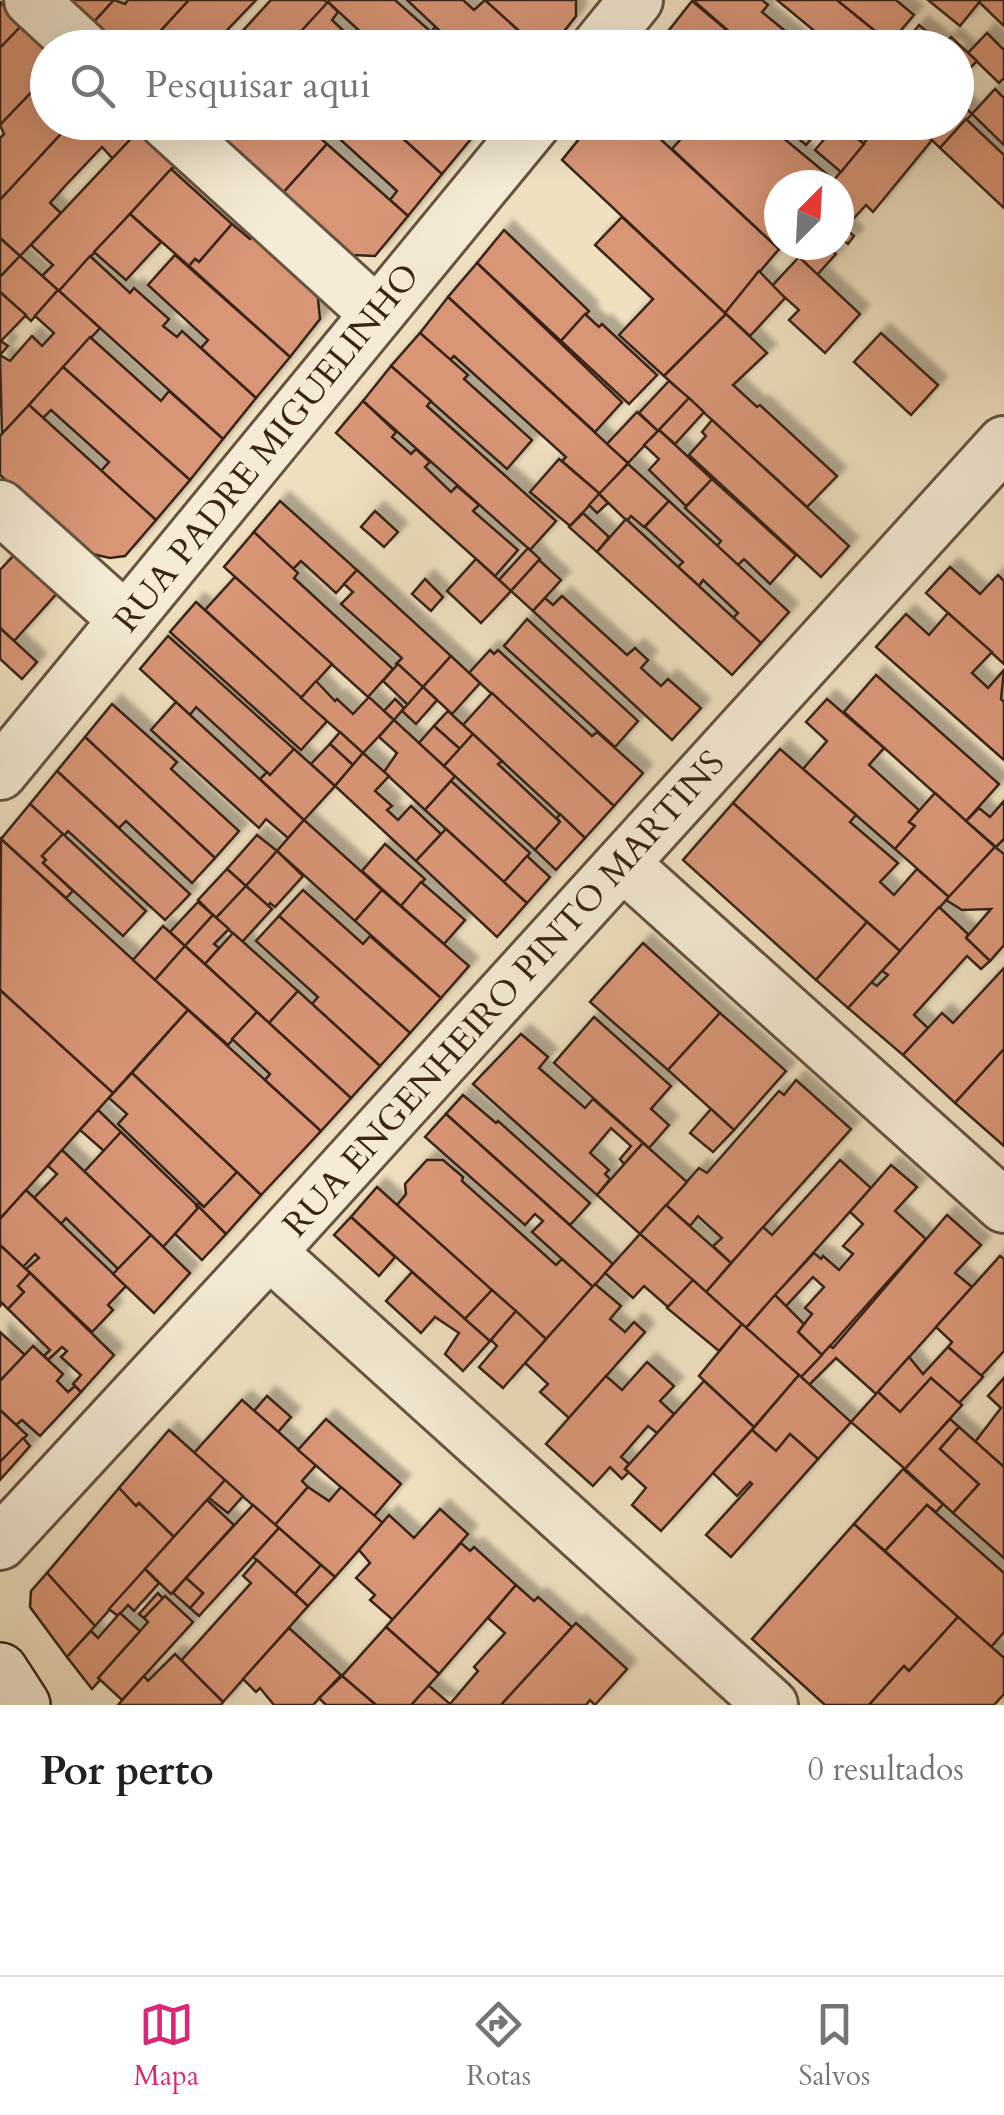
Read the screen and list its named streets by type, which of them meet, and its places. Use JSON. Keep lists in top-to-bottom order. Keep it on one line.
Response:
{"streets":{"street":["RUA PADRE MIGUELINHO","RUA ENGENHEIRO PINTO MARTINS"]},"north":"top right","page":{"search":"Pesquisar aqui","heading":["Por perto","0 resultados"],"nav":["Mapa","Rotas","Salvos"]}}
